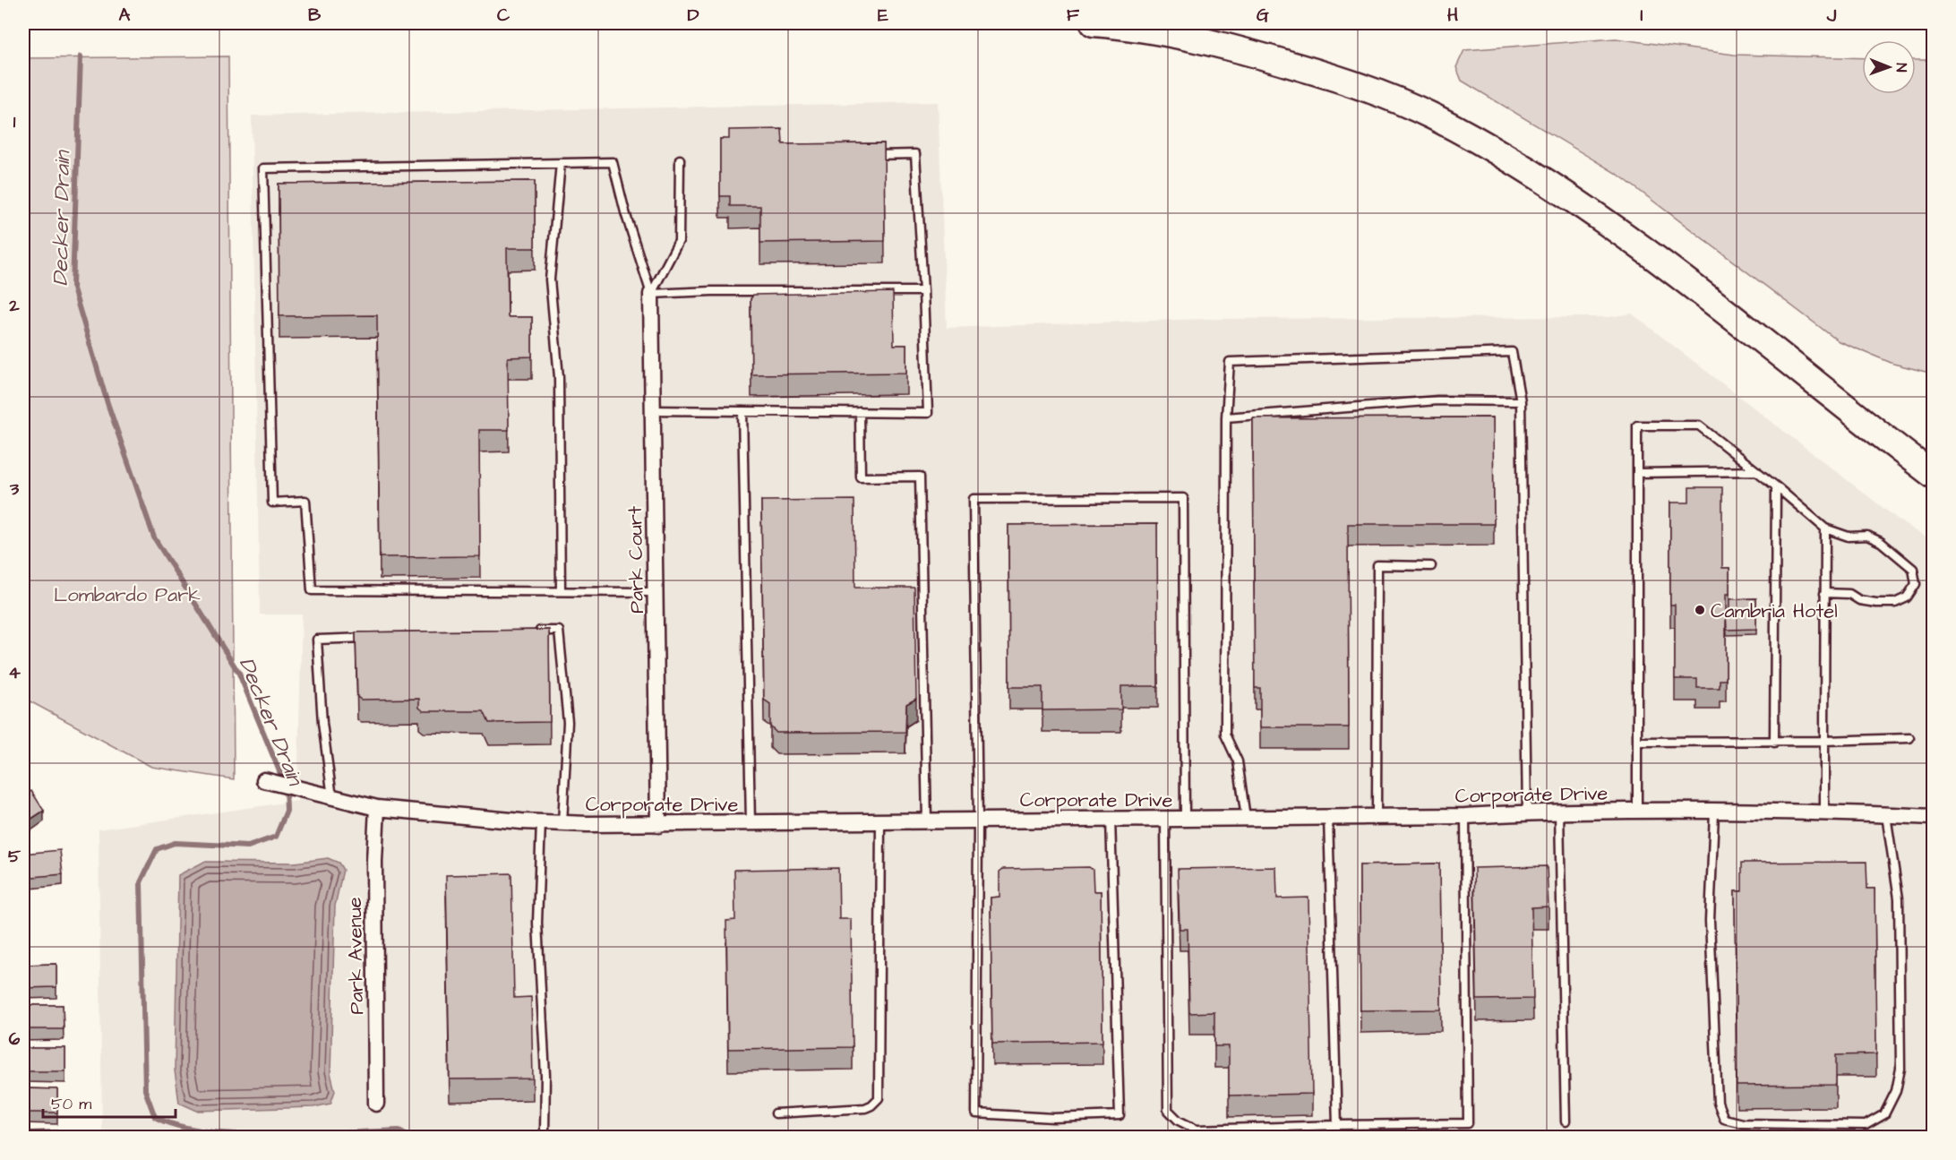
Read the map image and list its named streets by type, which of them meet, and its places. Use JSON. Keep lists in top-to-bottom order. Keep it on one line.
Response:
{"streets":{"street":["Park Court","Corporate Drive","Park Avenue"]},"crossings":[["Park Court","Corporate Drive"],["Corporate Drive","Park Avenue"]],"water":["Decker Drain"],"parks":["Lombardo Park"],"places":["Cambria Hotel"],"scale_bar":"50 m","north":"right","grid":{"columns":["A","B","C","D","E","F","G","H","I","J"],"rows":["1","2","3","4","5","6"]}}
